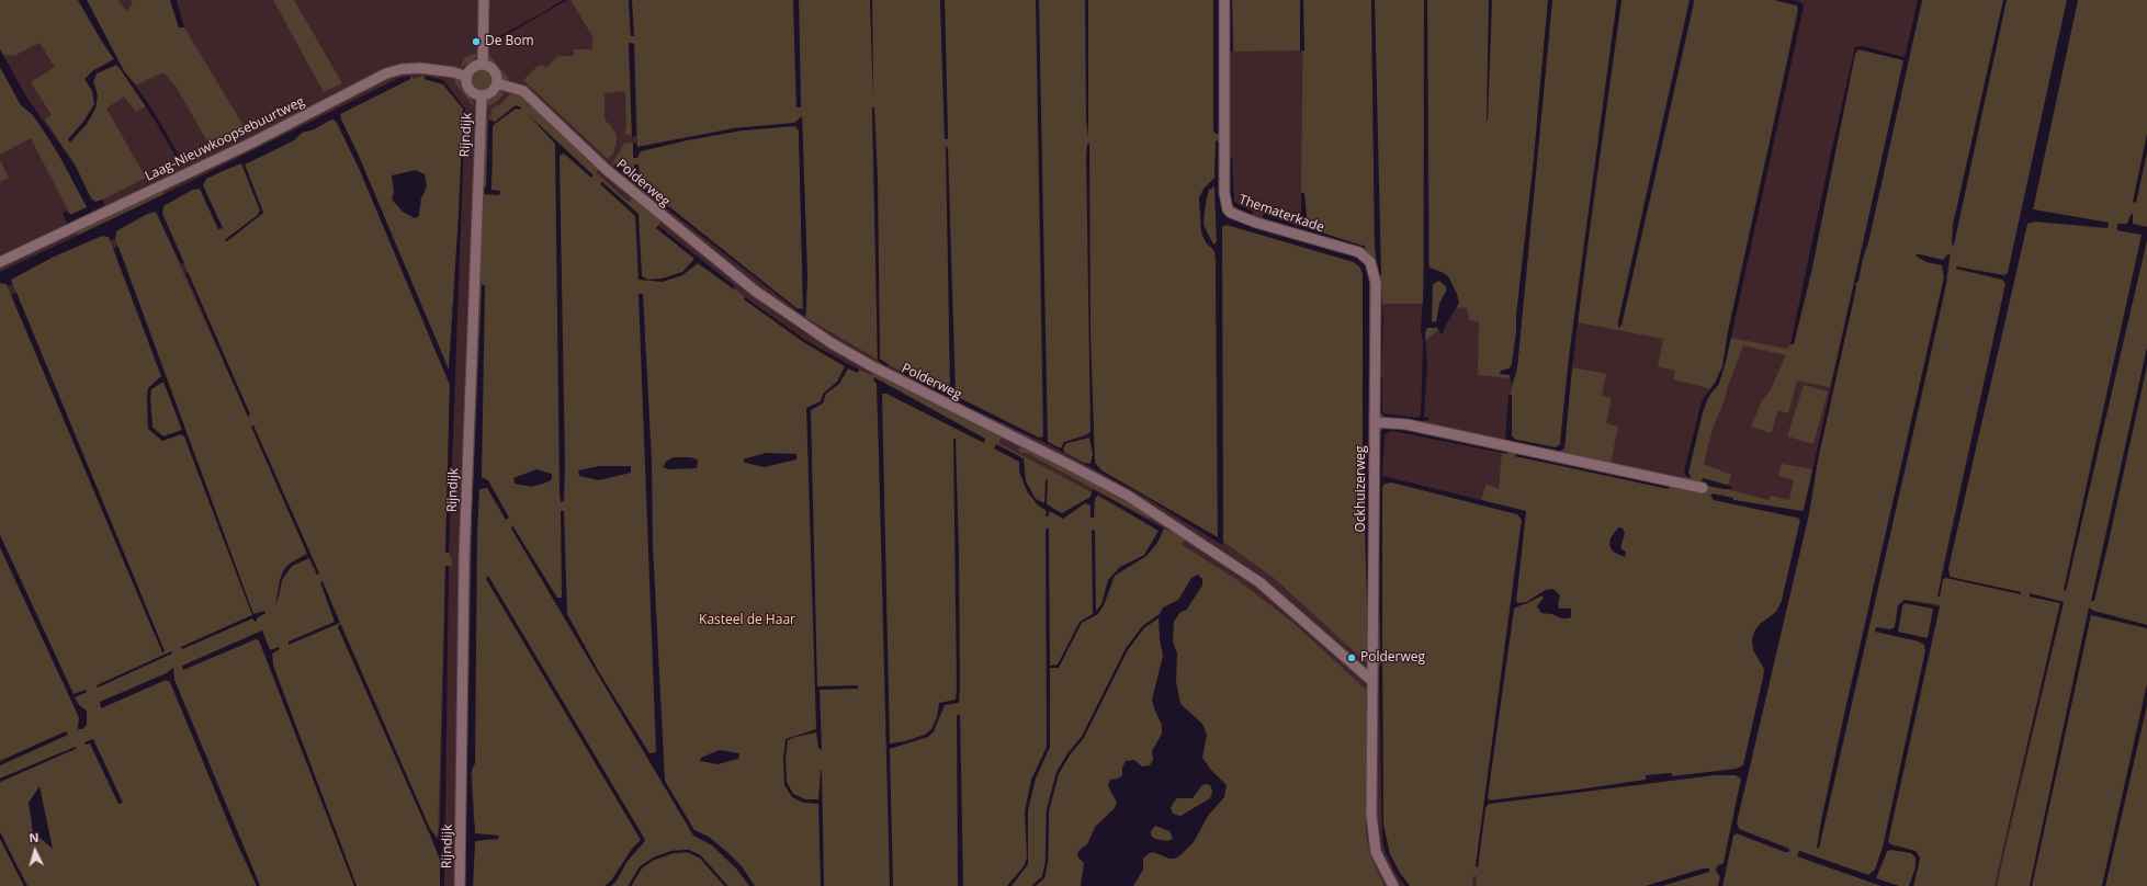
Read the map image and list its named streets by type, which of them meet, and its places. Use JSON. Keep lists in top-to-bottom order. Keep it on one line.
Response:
{"streets":{"street":["Rijndijk","Laag-Nieuwkoopsebuurtweg","Polderweg","Thematerkade","Ockhuizerweg"]},"crossings":[["Rijndijk","Laag-Nieuwkoopsebuurtweg"],["Rijndijk","Polderweg"],["Laag-Nieuwkoopsebuurtweg","Polderweg"],["Polderweg","Ockhuizerweg"],["Thematerkade","Ockhuizerweg"]],"parks":["Kasteel de Haar"],"places":["De Bom","Polderweg"],"north":"top"}
